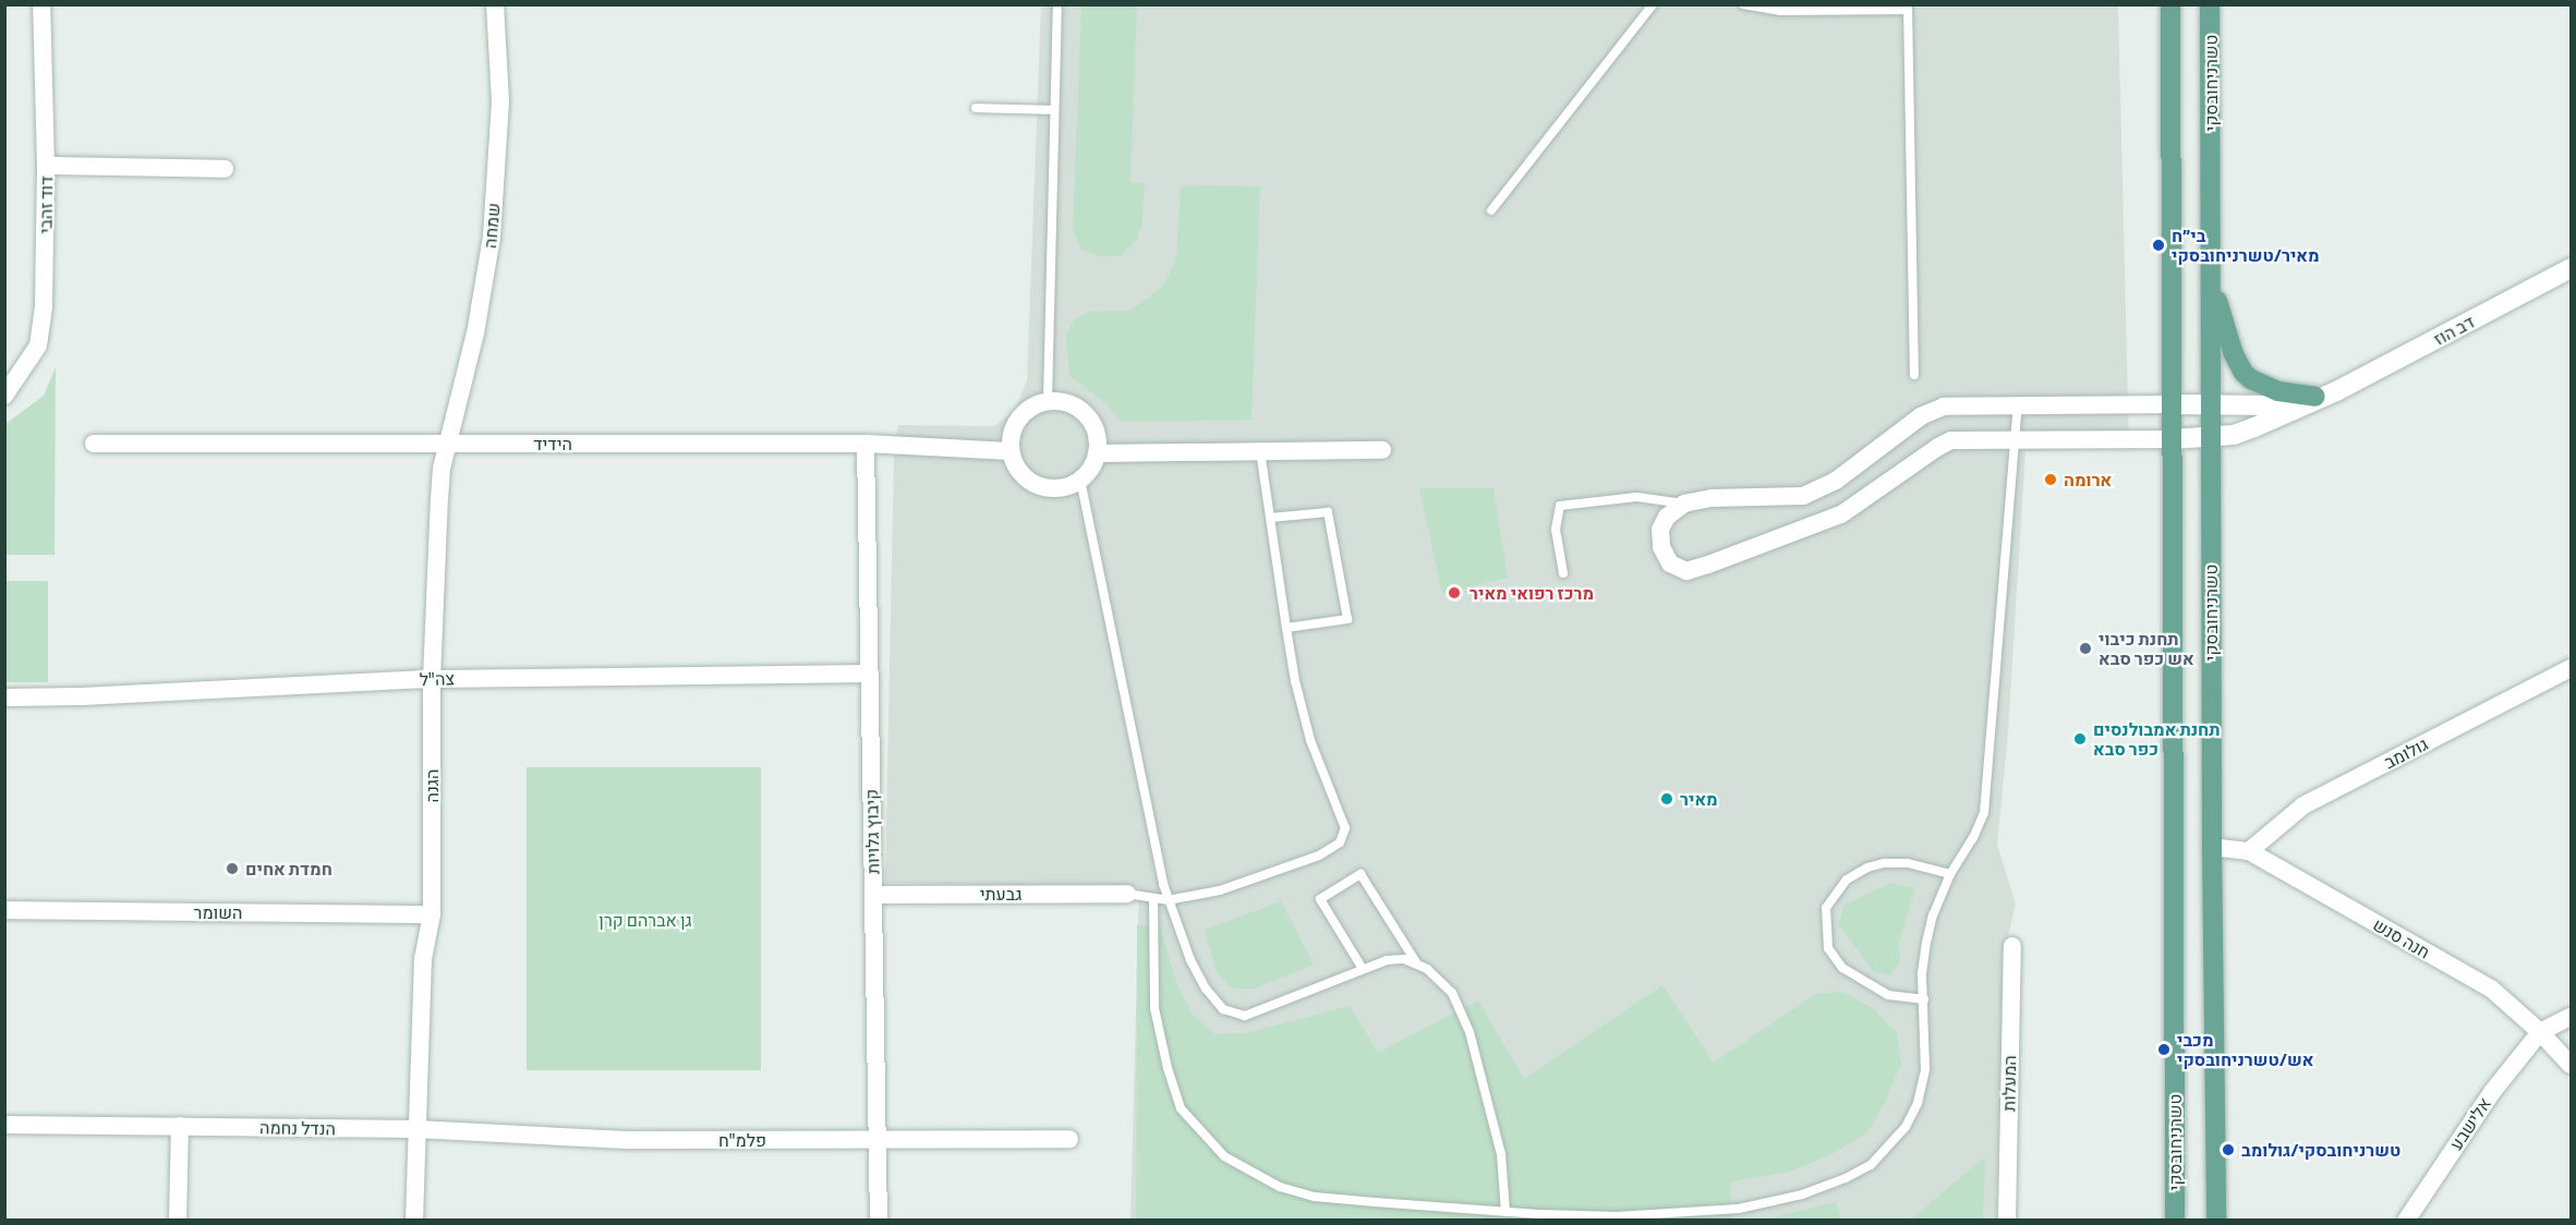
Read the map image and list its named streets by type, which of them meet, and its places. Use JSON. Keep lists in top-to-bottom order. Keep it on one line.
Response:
{"streets":{"main road":["טשרניחובסקי"],"street":["דוד זהבי","שמחה","דב הוז","הידיד","צה\"ל","גולומב","הגנה","קיבוץ גלויות","גבעתי","השומר","חנה סנש","המעלות","אלישבע","הנדל נחמה","פלמ\"ח"]},"crossings":[["טשרניחובסקי","דב הוז"],["טשרניחובסקי","חנה סנש"],["שמחה","הידיד"],["שמחה","הגנה"],["הידיד","הגנה"],["הידיד","קיבוץ גלויות"],["צה\"ל","הגנה"],["צה\"ל","קיבוץ גלויות"],["גולומב","חנה סנש"],["הגנה","השומר"],["הגנה","הנדל נחמה"],["הגנה","פלמ\"ח"],["קיבוץ גלויות","גבעתי"],["קיבוץ גלויות","פלמ\"ח"],["חנה סנש","אלישבע"],["הנדל נחמה","פלמ\"ח"]],"parks":["גן אברהם קרן"],"places":["בי״ח מאיר/טשרניחובסקי","ארומה","מרכז רפואי מאיר","תחנת כיבוי אש כפר סבא","תחנת אמבולנסים כפר סבא","מאיר","חמדת אחים","מכבי אש/טשרניחובסקי","טשרניחובסקי/גולומב"]}
